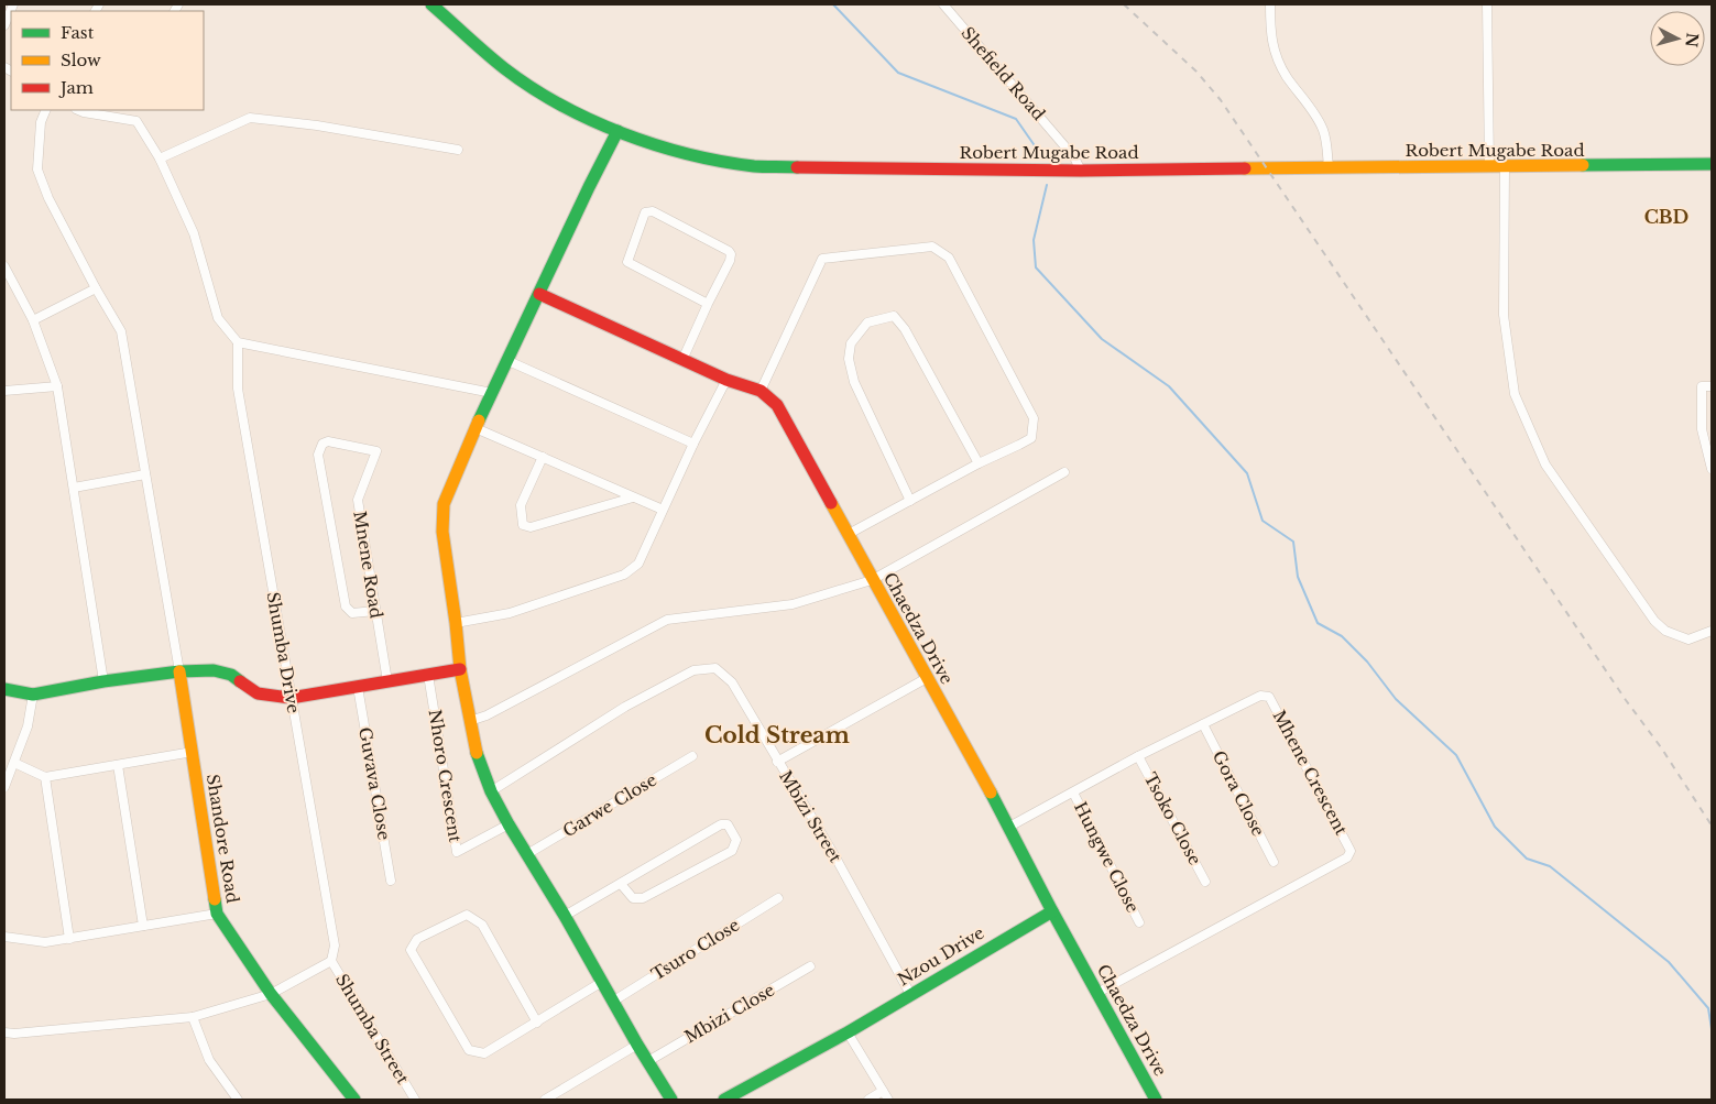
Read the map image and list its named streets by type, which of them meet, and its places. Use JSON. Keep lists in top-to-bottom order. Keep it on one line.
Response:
{"streets":{"street":["Shefield Road","Robert Mugabe Road","Mnene Road","Chaedza Drive","Shumba Drive","Mhene Crescent","Nhoro Crescent","Guvava Close","Gora Close","Garwe Close","Mbizi Street","Tsoko Close","Shandore Road","Hungwe Close","Tsuro Close","Nzou Drive","Mbizi Close","Shumba Street"]},"crossings":[["Shefield Road","Robert Mugabe Road"],["Chaedza Drive","Mhene Crescent"],["Chaedza Drive","Nzou Drive"],["Shumba Drive","Shumba Street"],["Mhene Crescent","Gora Close"],["Mhene Crescent","Tsoko Close"],["Mhene Crescent","Hungwe Close"],["Mbizi Street","Nzou Drive"],["Shandore Road","Shumba Street"]],"districts":["CBD","Cold Stream"],"legend":["Fast","Slow","Jam"],"north":"right"}
